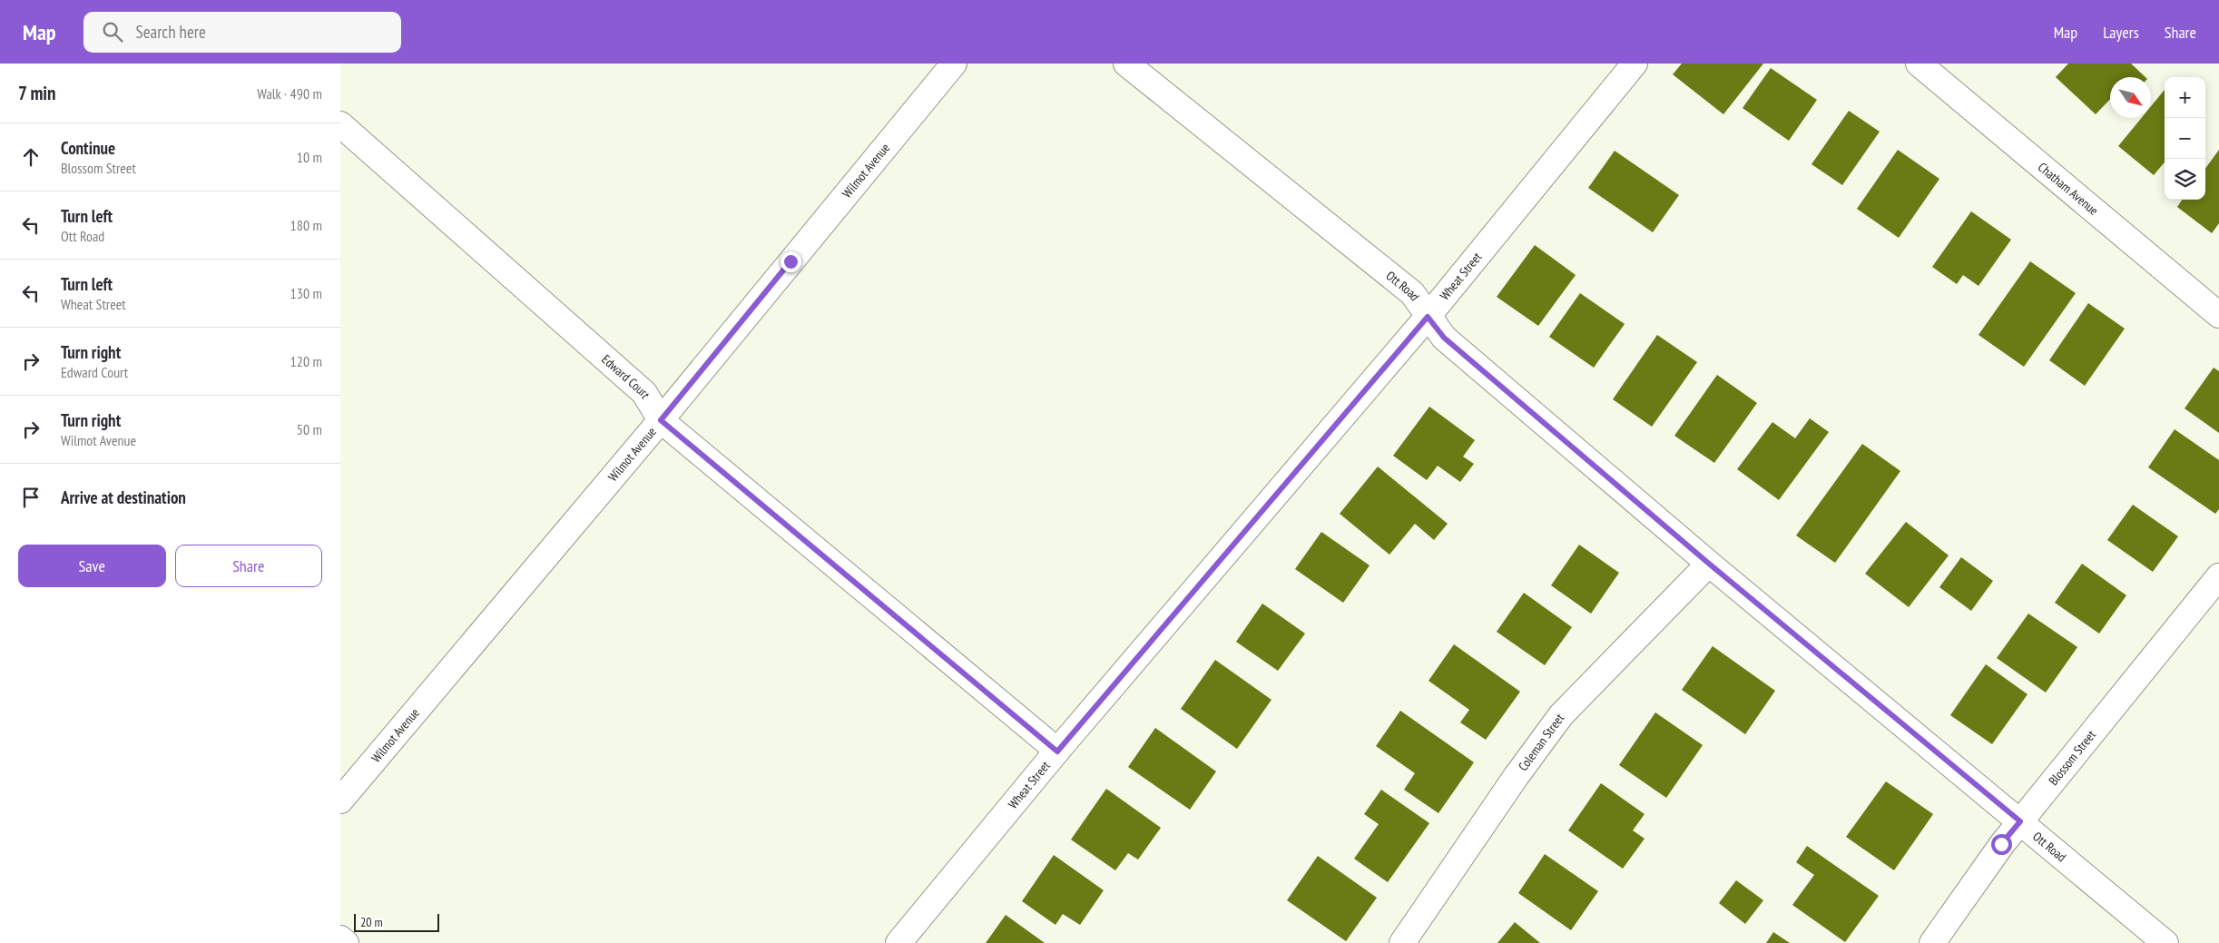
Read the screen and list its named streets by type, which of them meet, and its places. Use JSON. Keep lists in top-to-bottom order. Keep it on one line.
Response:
{"streets":{"street":["Wilmot Avenue","Chatham Avenue","Wheat Street","Ott Road","Edward Court","Coleman Street","Blossom Street"]},"crossings":[["Wilmot Avenue","Edward Court"],["Wheat Street","Ott Road"],["Wheat Street","Edward Court"],["Ott Road","Coleman Street"],["Ott Road","Blossom Street"]],"scale_bar":"20 m","north":"bottom right","page":{"header":"Map","search":"Search here","nav":["Map","Layers","Share"],"heading":["7 min","Walk · 490 m"],"map_buttons":["+","−"],"list":[["Continue","Blossom Street","10 m"],["Turn left","Ott Road","180 m"],["Turn left","Wheat Street","130 m"],["Turn right","Edward Court","120 m"],["Turn right","Wilmot Avenue","50 m"],"Arrive at destination"],"buttons":["Save","Share"],"scale":"20 m"}}
